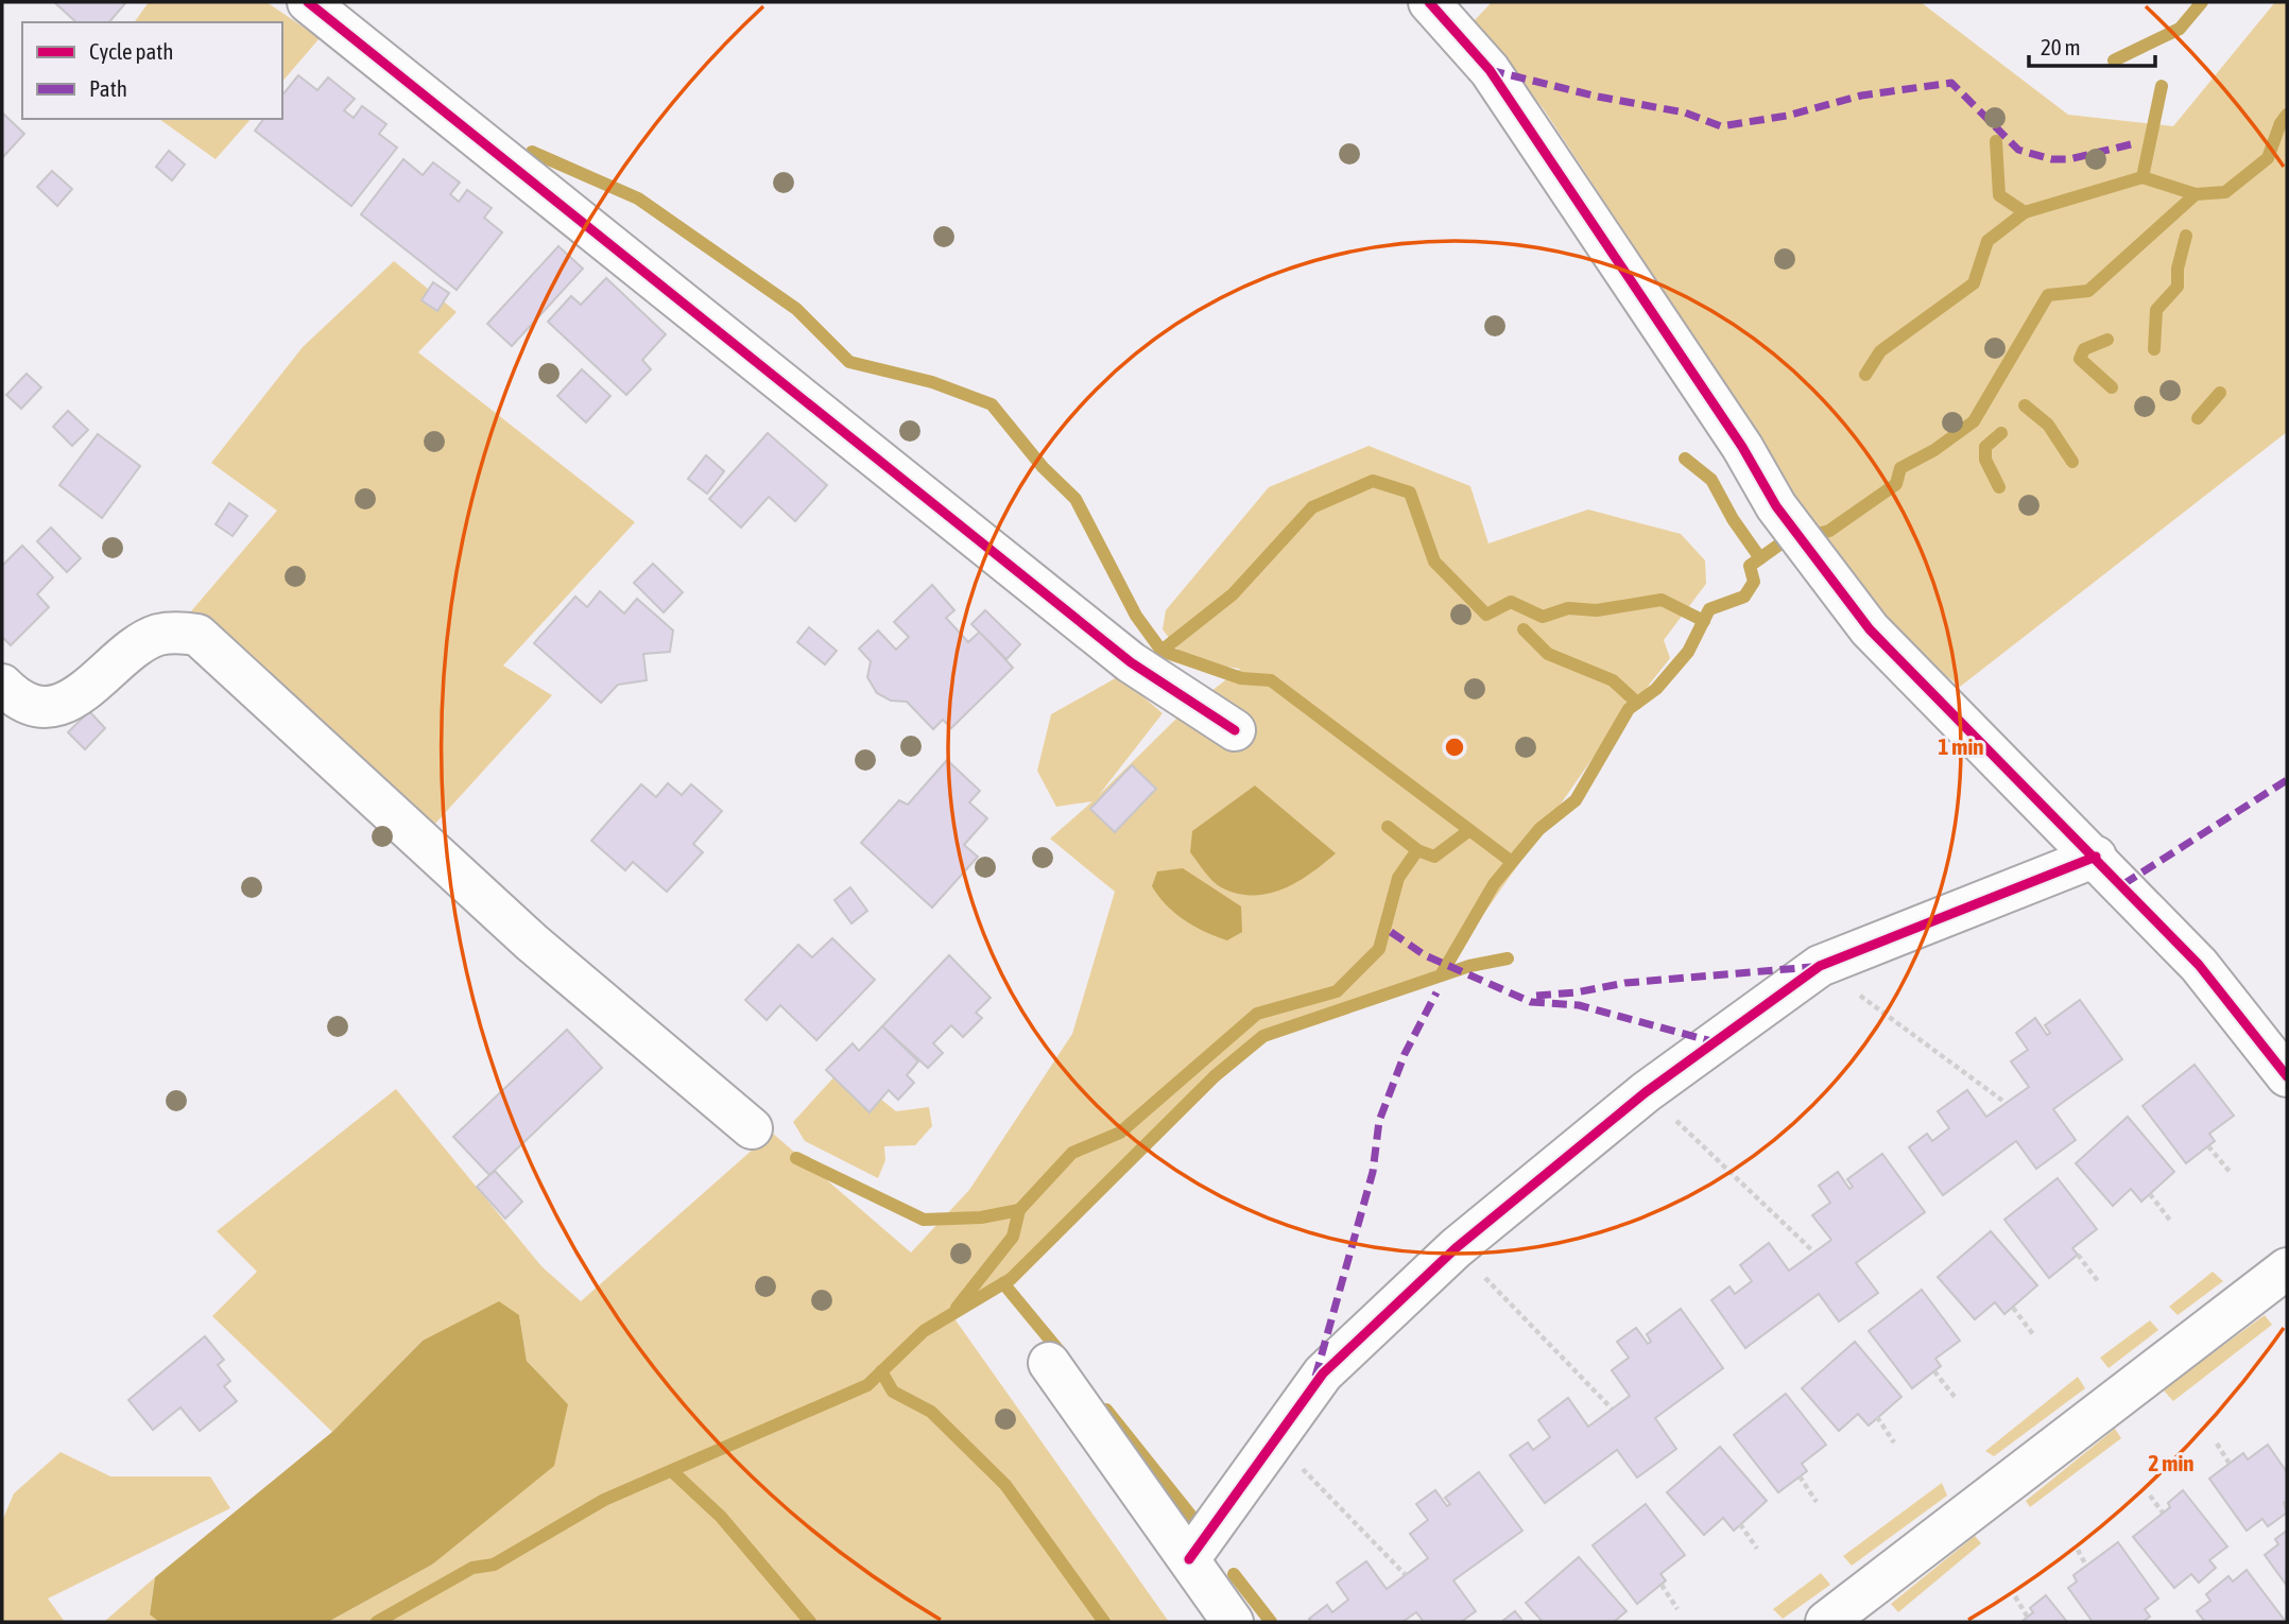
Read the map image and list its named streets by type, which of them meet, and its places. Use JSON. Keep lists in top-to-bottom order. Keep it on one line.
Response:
{"legend":["Cycle path","Path"],"scale_bar":"20 m","rings":["1 min","2 min"]}
